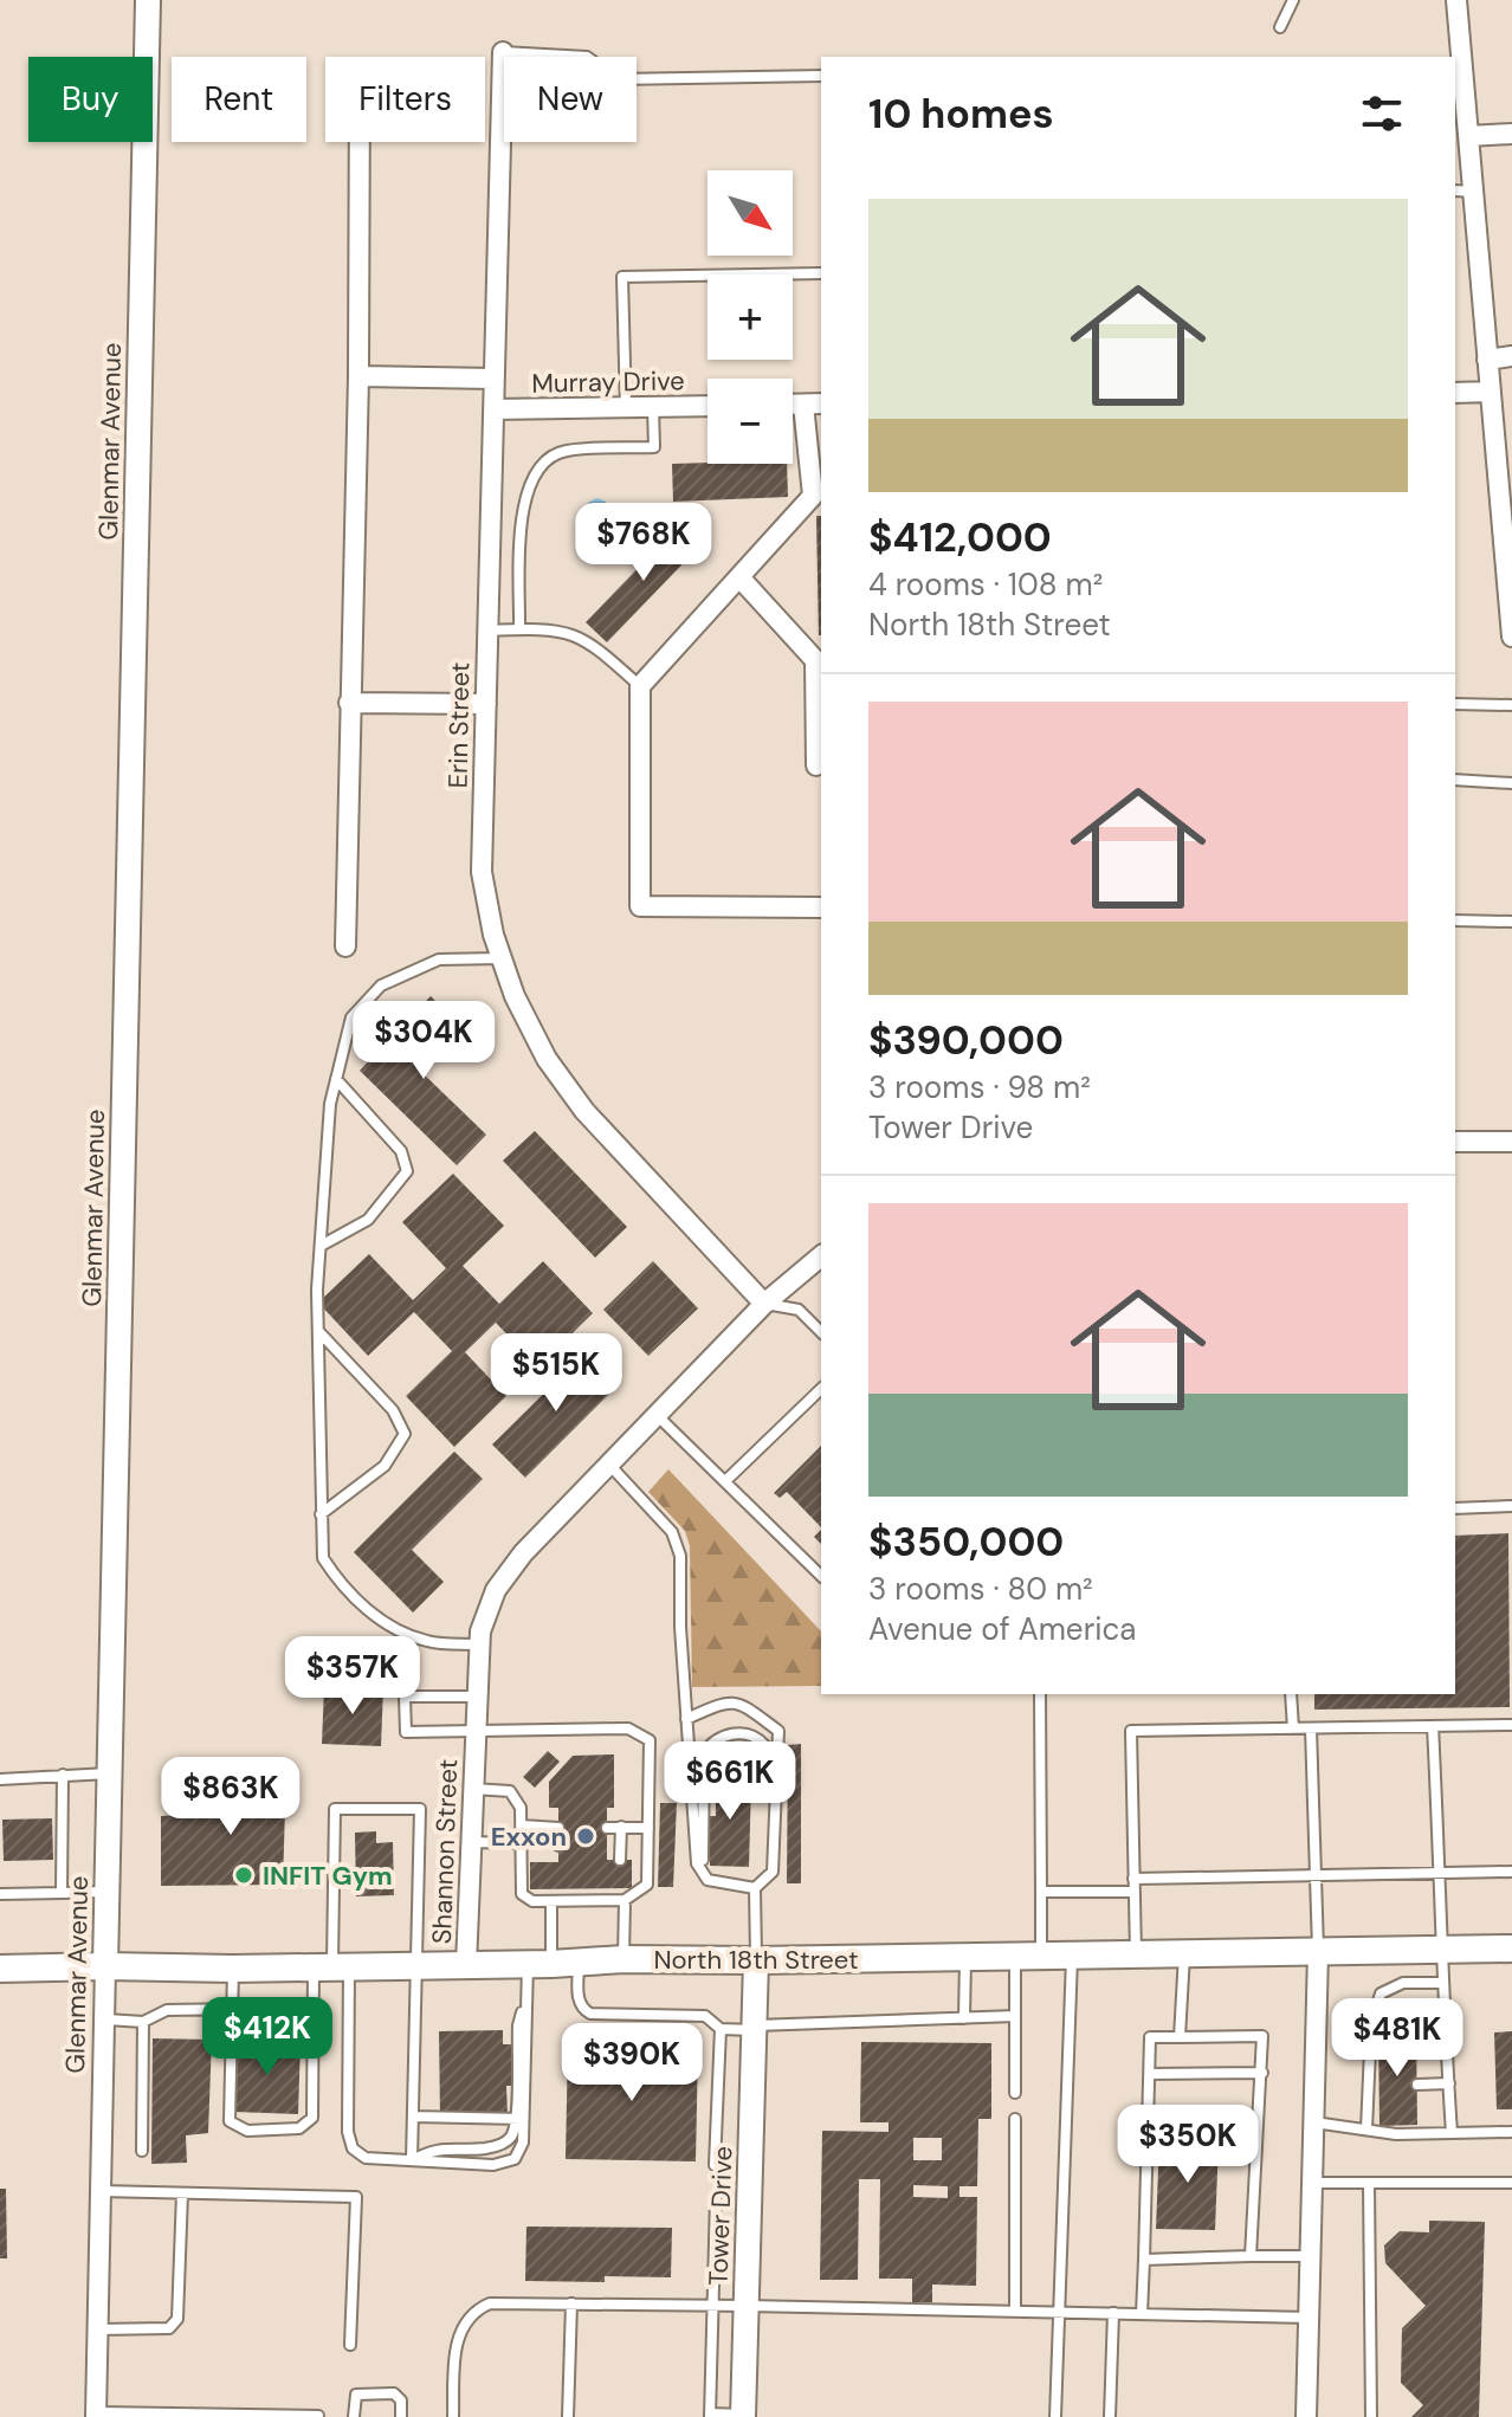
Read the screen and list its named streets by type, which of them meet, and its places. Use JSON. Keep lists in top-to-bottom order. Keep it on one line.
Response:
{"streets":{"main road":["North 18th Street"],"street":["Murray Drive","Glenmar Avenue","Erin Street","Shannon Street","Tower Drive"]},"crossings":[["Murray Drive","Erin Street"],["Glenmar Avenue","North 18th Street"],["Erin Street","Shannon Street"],["Shannon Street","North 18th Street"],["North 18th Street","Tower Drive"]],"places":["Exxon","INFIT Gym"],"north":"bottom right","page":{"chip":["Buy","Rent","Filters","New"],"heading":"10 homes","map_buttons":["+","−"],"list":[{"name":"$412,000","note":"4 rooms · 108 m² · North 18th Street"},{"name":"$390,000","note":"3 rooms · 98 m² · Tower Drive"},{"name":"$350,000","note":"3 rooms · 80 m² · Avenue of America"}],"price":["$768K","$304K","$515K","$357K","$661K","$863K","$412K","$481K","$390K","$350K"]}}
